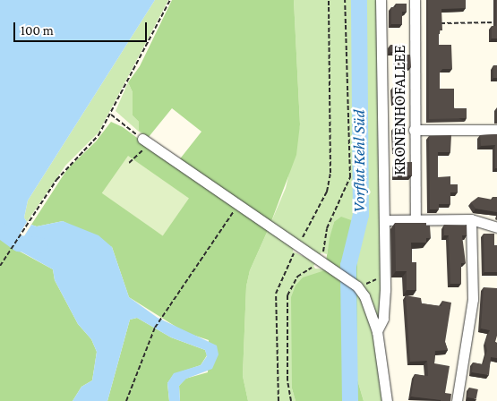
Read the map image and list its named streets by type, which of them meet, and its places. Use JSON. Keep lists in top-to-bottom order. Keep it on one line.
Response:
{"streets":{"street":["KRONENHOFALLEE"]},"water":["Vorflut Kehl Süd"],"scale_bar":"100 m"}
